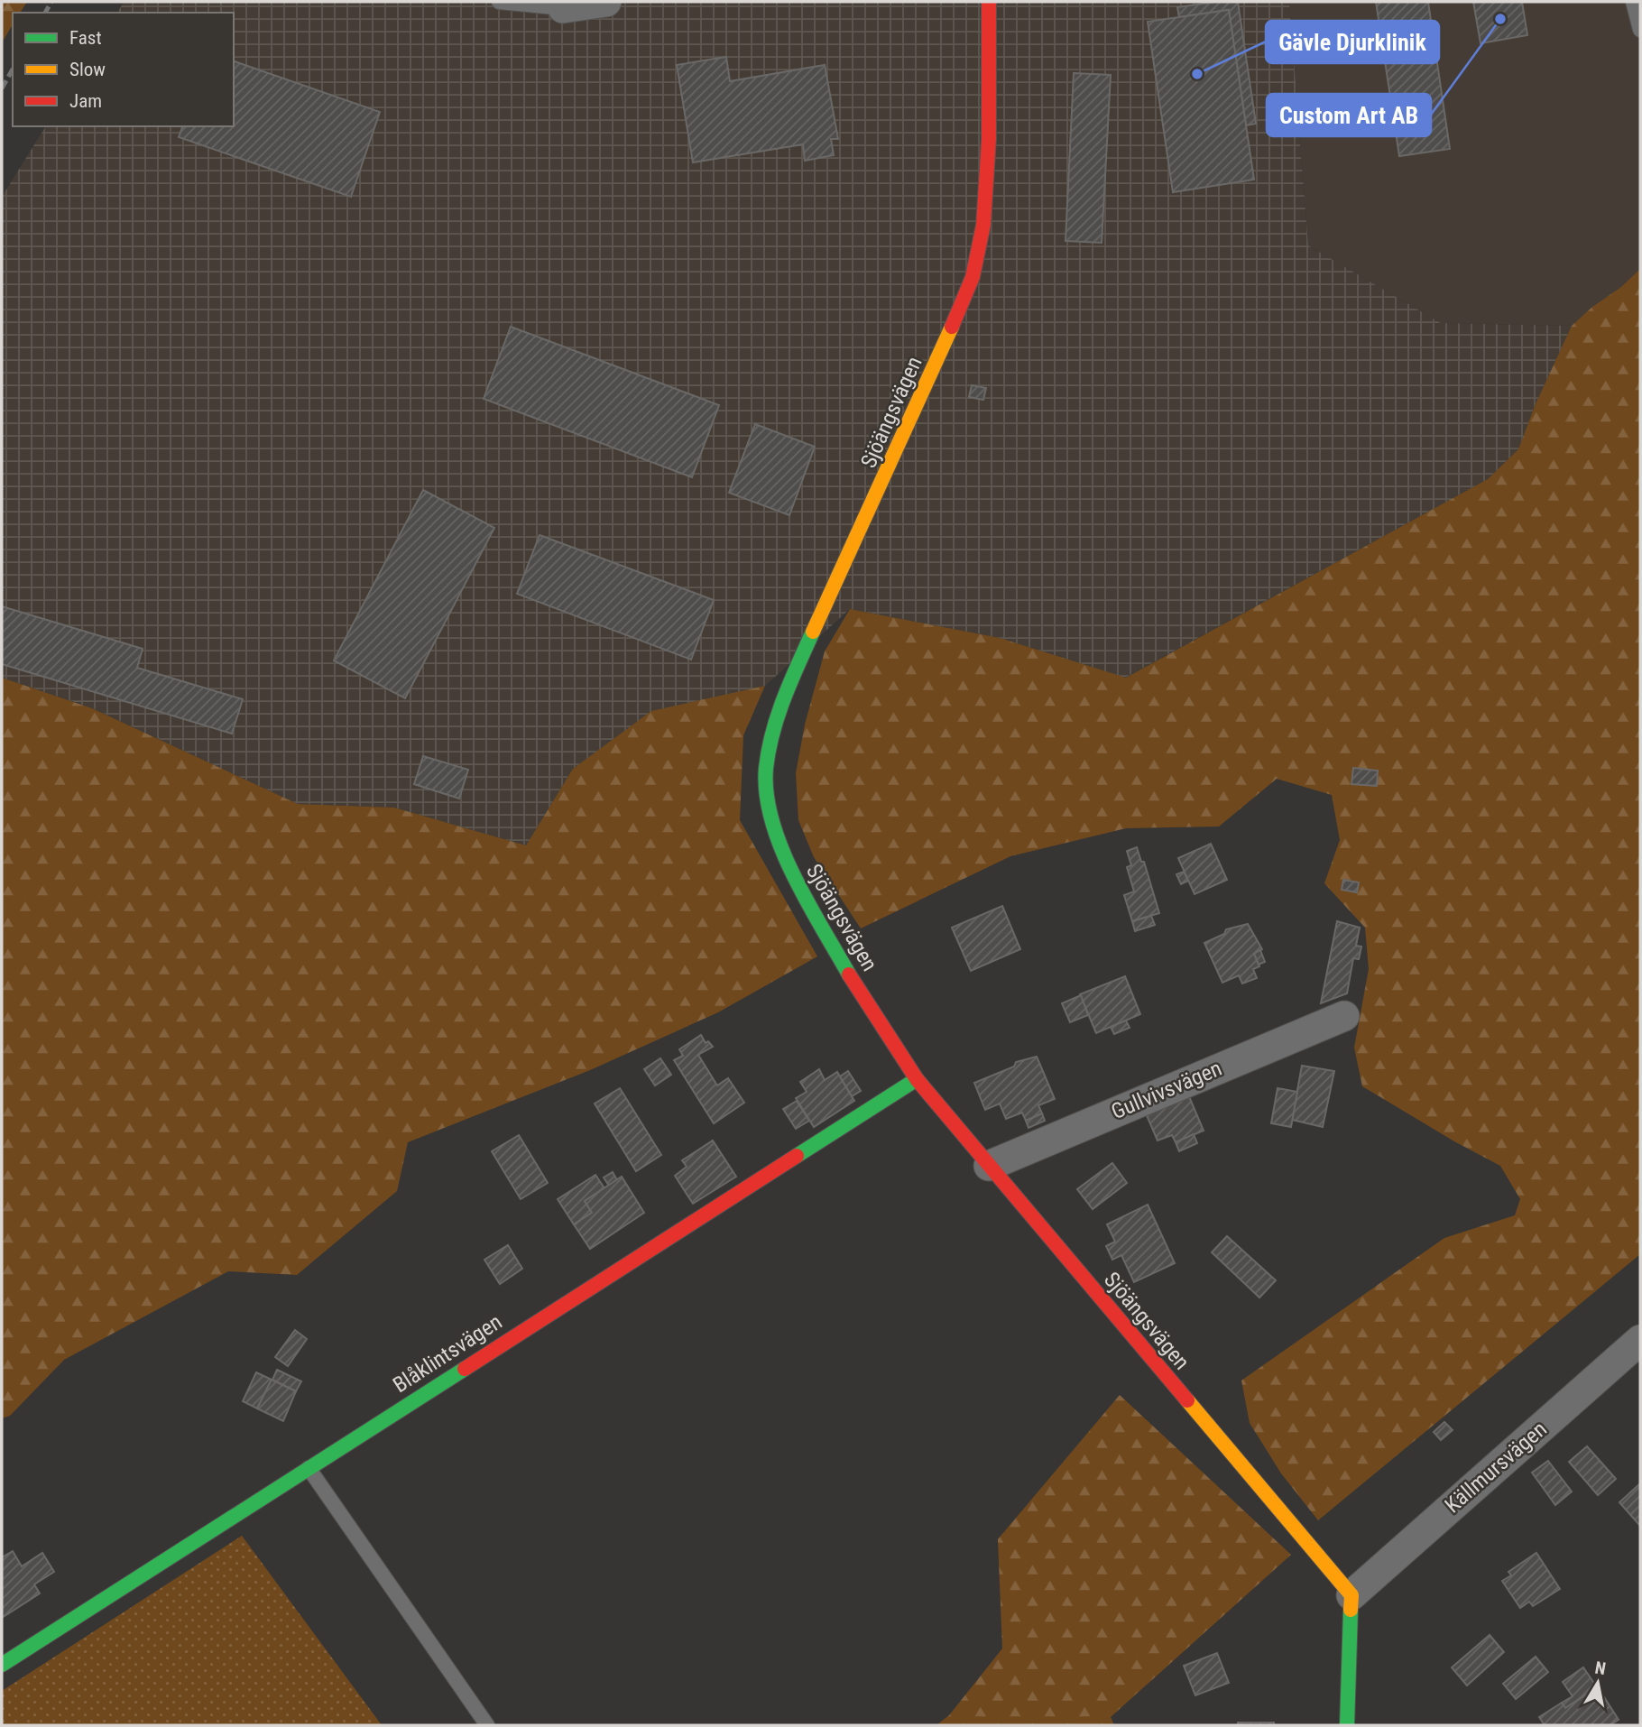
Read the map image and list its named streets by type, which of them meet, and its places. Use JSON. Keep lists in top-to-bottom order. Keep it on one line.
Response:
{"streets":{"street":["Sjöängsvägen","Gullvivsvägen","Blåklintsvägen","Källmursvägen"]},"crossings":[["Sjöängsvägen","Gullvivsvägen"],["Sjöängsvägen","Blåklintsvägen"],["Sjöängsvägen","Källmursvägen"]],"places":["Custom Art AB","Gävle Djurklinik"],"legend":["Fast","Slow","Jam"],"north":"top"}
